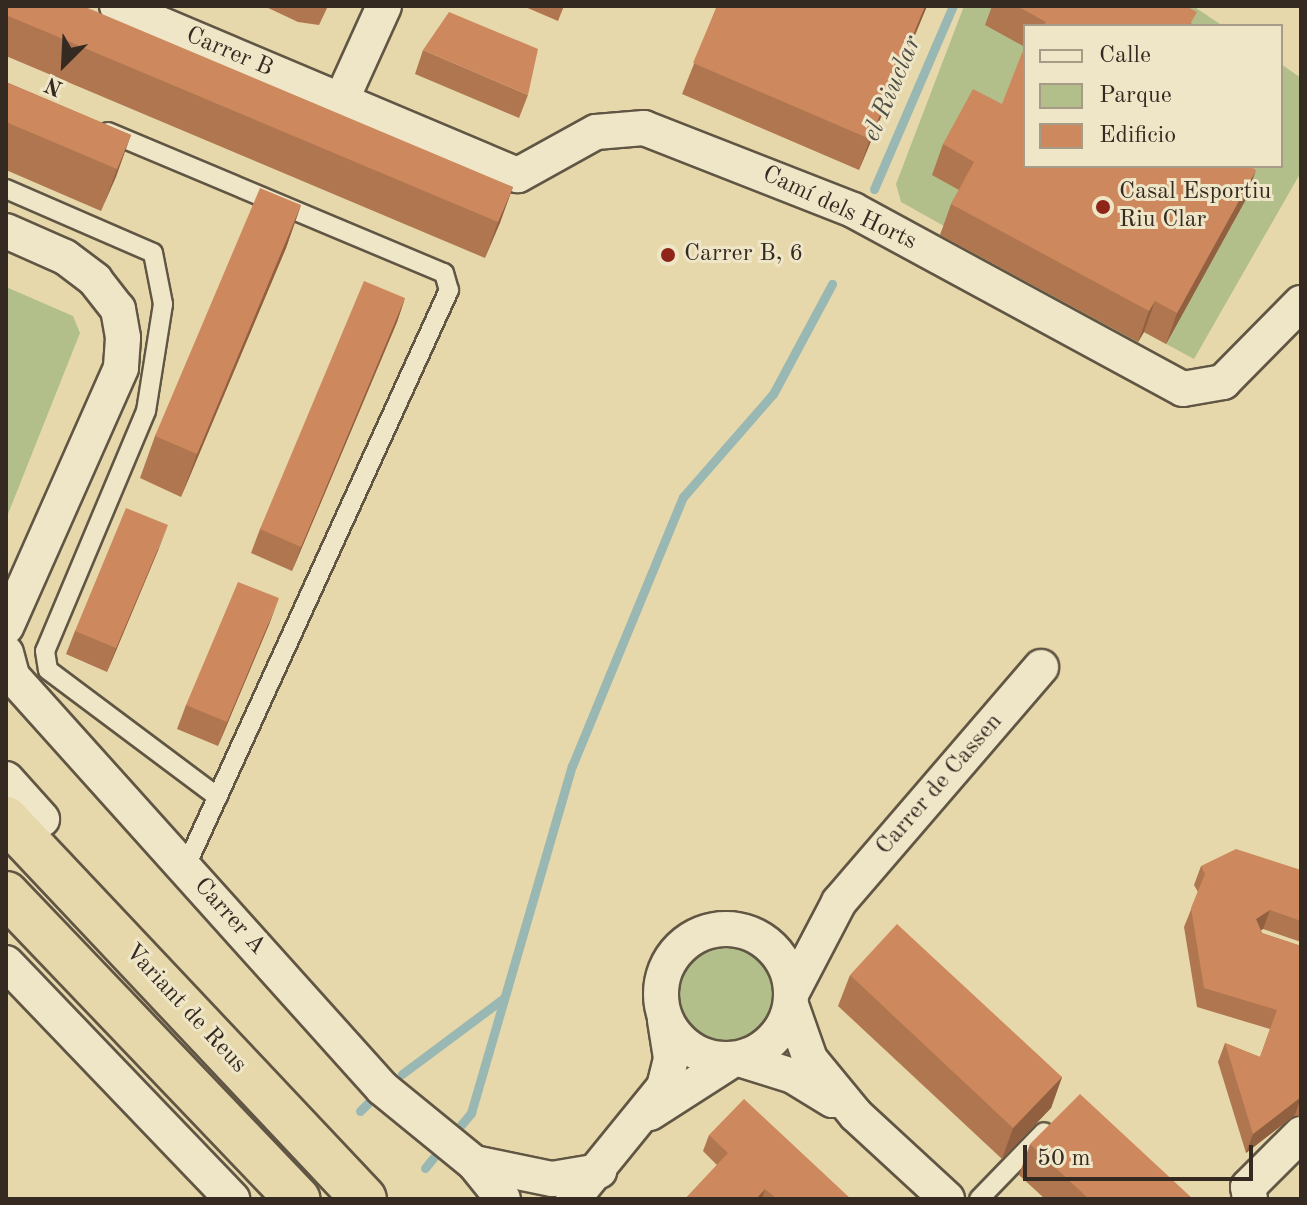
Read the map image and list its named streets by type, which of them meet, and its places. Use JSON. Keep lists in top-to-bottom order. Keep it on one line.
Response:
{"streets":{"highway":["Variant de Reus"],"street":["Carrer B","Camí dels Horts","Carrer de Cassen","Carrer A"]},"crossings":[["Carrer B","Camí dels Horts"]],"water":["el Riuclar"],"places":["Casal Esportiu Riu Clar","Carrer B, 6"],"legend":["Calle","Parque","Edificio"],"scale_bar":"50 m","north":"bottom left"}
